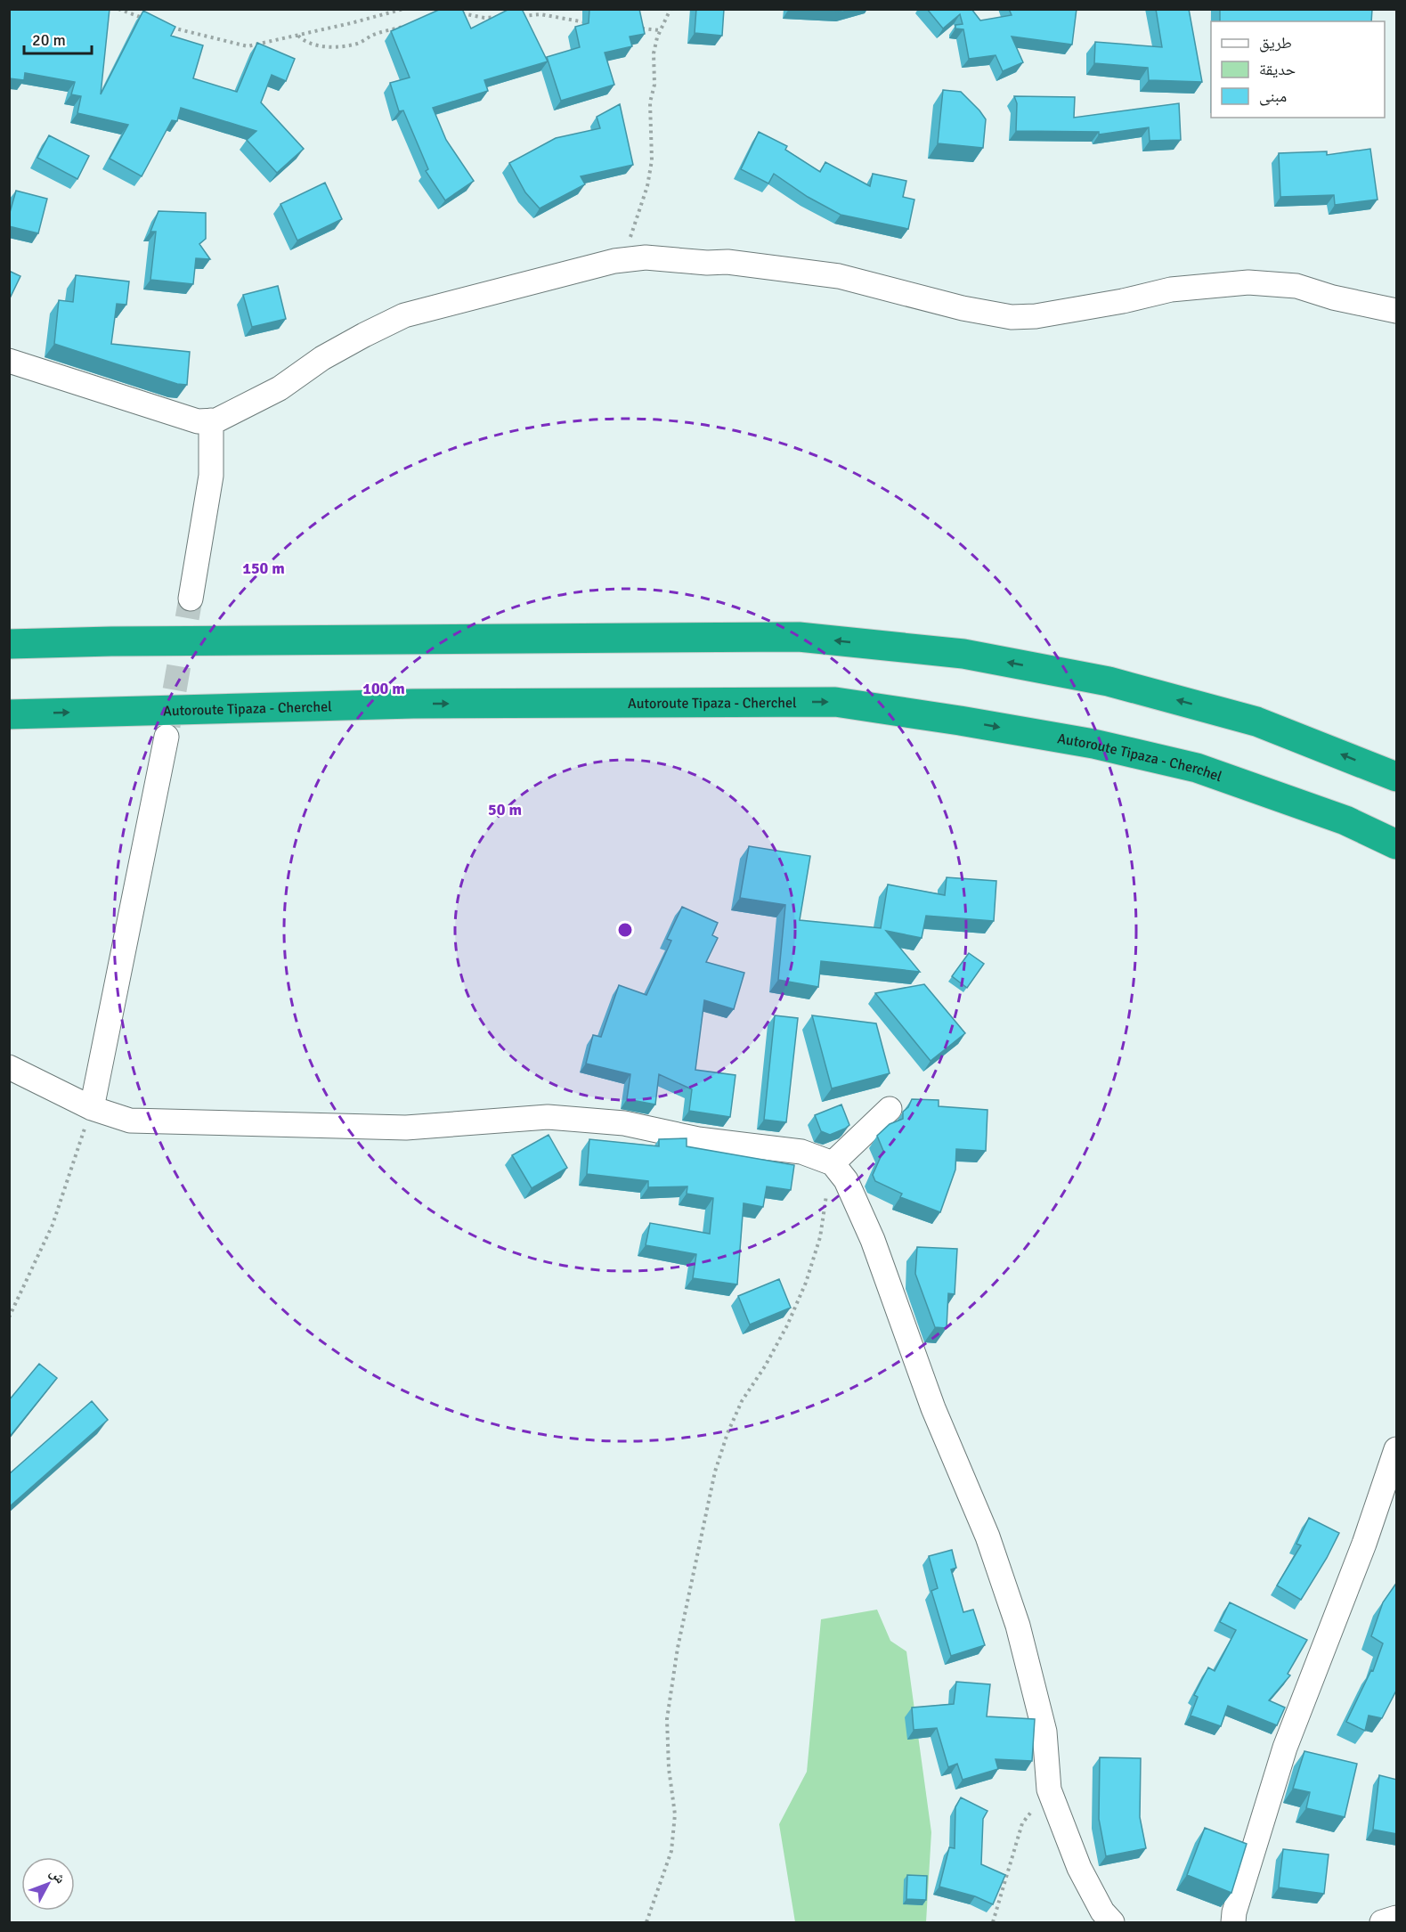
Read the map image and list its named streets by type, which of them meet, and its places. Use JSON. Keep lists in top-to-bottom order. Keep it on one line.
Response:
{"streets":{"highway":["Autoroute Tipaza - Cherchel"]},"legend":["طريق","حديقة","مبنى"],"scale_bar":"20 m","north":"top right","rings":["150 m","100 m","50 m"]}
